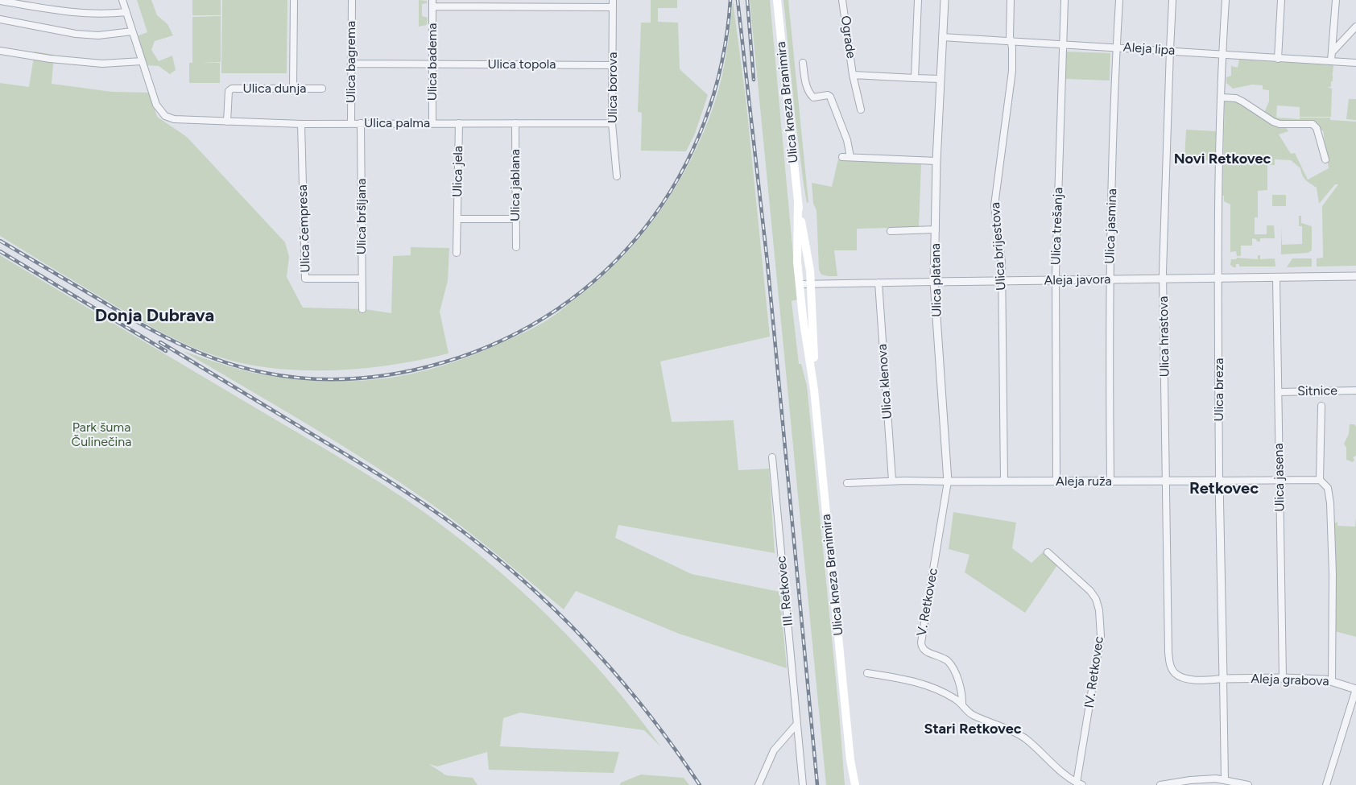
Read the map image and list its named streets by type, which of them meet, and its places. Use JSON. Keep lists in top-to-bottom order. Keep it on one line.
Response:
{"streets":{"main road":["Ulica kneza Branimira"],"street":["Ograde","Aleja lipa","Ulica bagrema","Ulica badema","Ulica topola","Ulica borova","Ulica dunja","Ulica palma","Ulica jela","Ulica jablana","Ulica bršljana","Ulica trešanja","Ulica jasmina","Ulica čempresa","Ulica brijestova","Ulica platana","Aleja javora","Ulica hrastova","Ulica klenova","Ulica breza","Sitnice","Ulica jasena","Aleja ruža","III. Retkovec","V. Retkovec","IV. Retkovec","Aleja grabova"]},"crossings":[["Aleja lipa","Ulica trešanja"],["Aleja lipa","Ulica jasmina"],["Aleja lipa","Ulica brijestova"],["Aleja lipa","Ulica platana"],["Aleja lipa","Ulica hrastova"],["Aleja lipa","Ulica breza"],["Ulica bagrema","Ulica topola"],["Ulica bagrema","Ulica palma"],["Ulica badema","Ulica topola"],["Ulica badema","Ulica palma"],["Ulica topola","Ulica borova"],["Ulica borova","Ulica palma"],["Ulica dunja","Ulica palma"],["Ulica kneza Branimira","Aleja javora"],["Ulica palma","Ulica jela"],["Ulica palma","Ulica jablana"],["Ulica palma","Ulica bršljana"],["Ulica palma","Ulica čempresa"],["Ulica bršljana","Ulica čempresa"],["Ulica trešanja","Aleja javora"],["Ulica trešanja","Aleja ruža"],["Ulica jasmina","Aleja javora"],["Ulica jasmina","Aleja ruža"],["Ulica brijestova","Aleja javora"],["Ulica brijestova","Aleja ruža"],["Ulica platana","Aleja javora"],["Ulica platana","Aleja ruža"],["Ulica platana","V. Retkovec"],["Aleja javora","Ulica hrastova"],["Aleja javora","Ulica klenova"],["Aleja javora","Ulica breza"],["Aleja javora","Ulica jasena"],["Ulica hrastova","Ulica breza"],["Ulica hrastova","Aleja ruža"],["Ulica hrastova","Aleja grabova"],["Ulica klenova","Aleja ruža"],["Ulica breza","Aleja ruža"],["Ulica breza","Aleja grabova"],["Sitnice","Ulica jasena"],["Ulica jasena","Aleja ruža"],["Ulica jasena","Aleja grabova"],["Aleja ruža","V. Retkovec"]],"districts":["Novi Retkovec","Donja Dubrava","Retkovec","Stari Retkovec"],"parks":["Park šuma Čulinečina"]}
